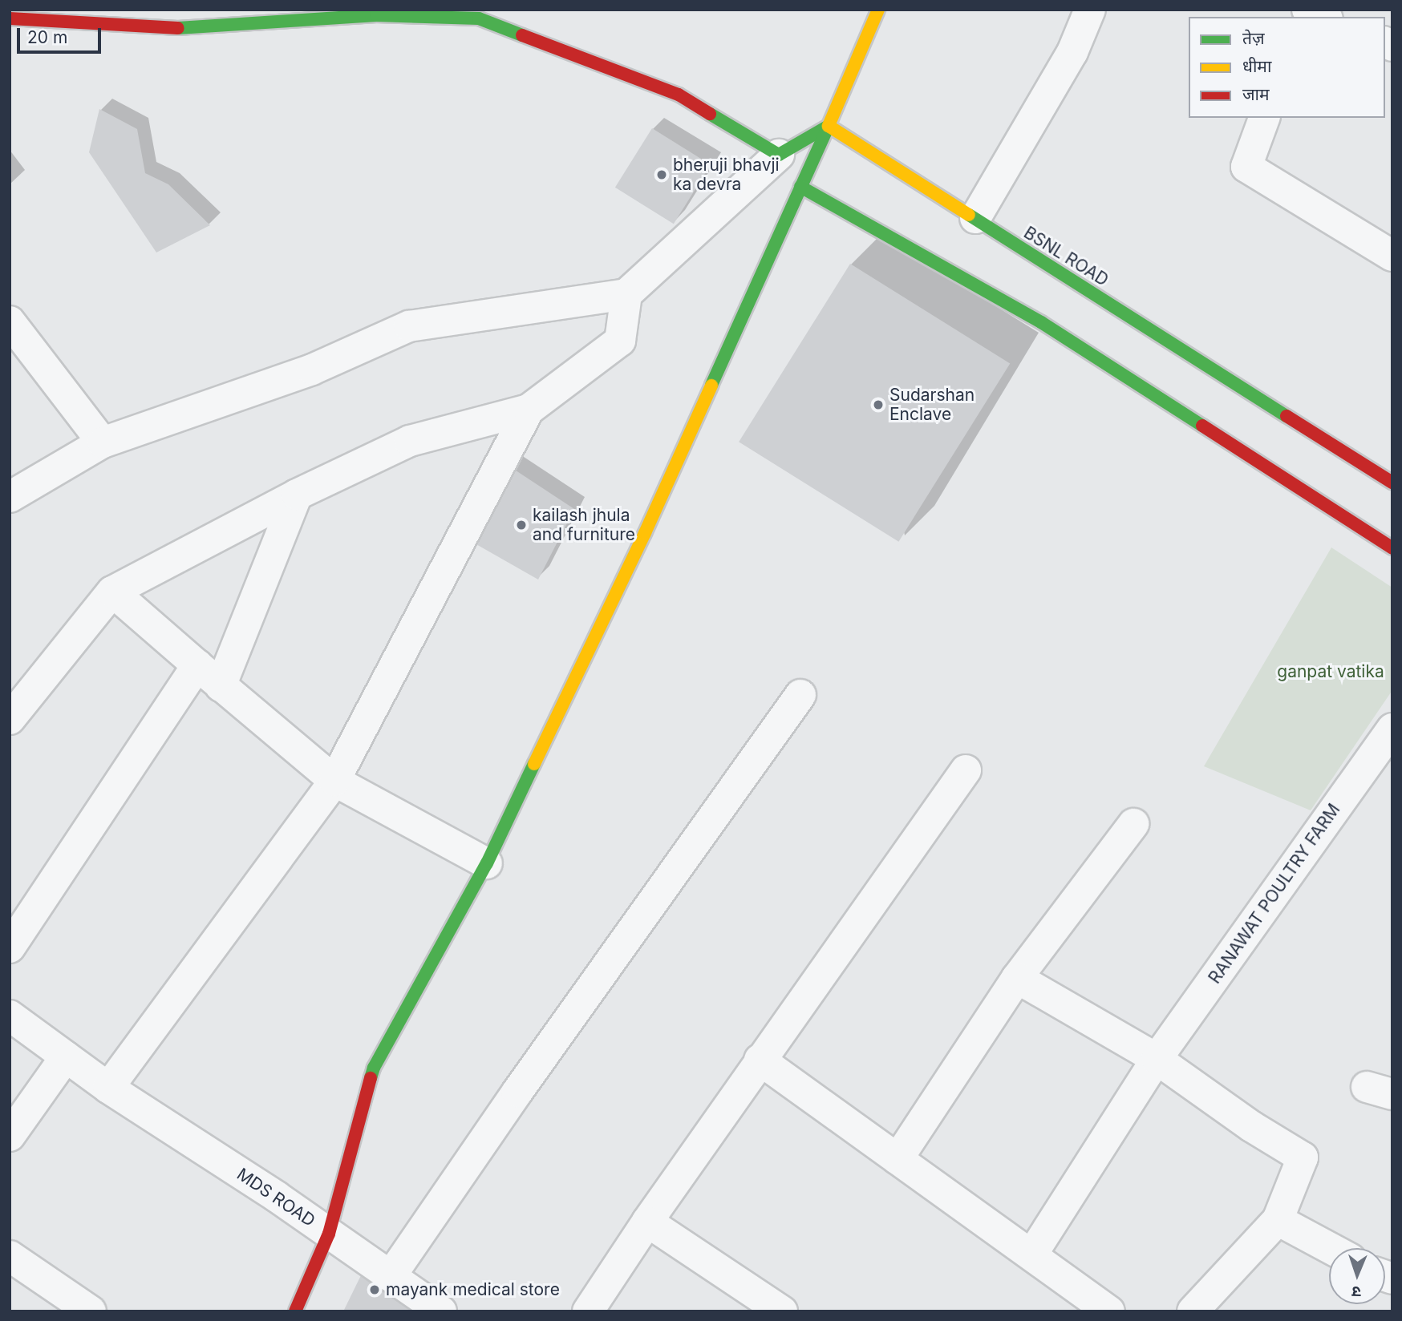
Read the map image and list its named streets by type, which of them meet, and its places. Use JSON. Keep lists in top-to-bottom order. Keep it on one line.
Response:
{"streets":{"street":["BSNL ROAD","RANAWAT POULTRY FARM","MDS ROAD"]},"parks":["ganpat vatika"],"places":["bheruji bhavji ka devra","Sudarshan Enclave","kailash jhula and furniture","mayank medical store"],"legend":["तेज़","धीमा","जाम"],"scale_bar":"20 m","north":"bottom"}
